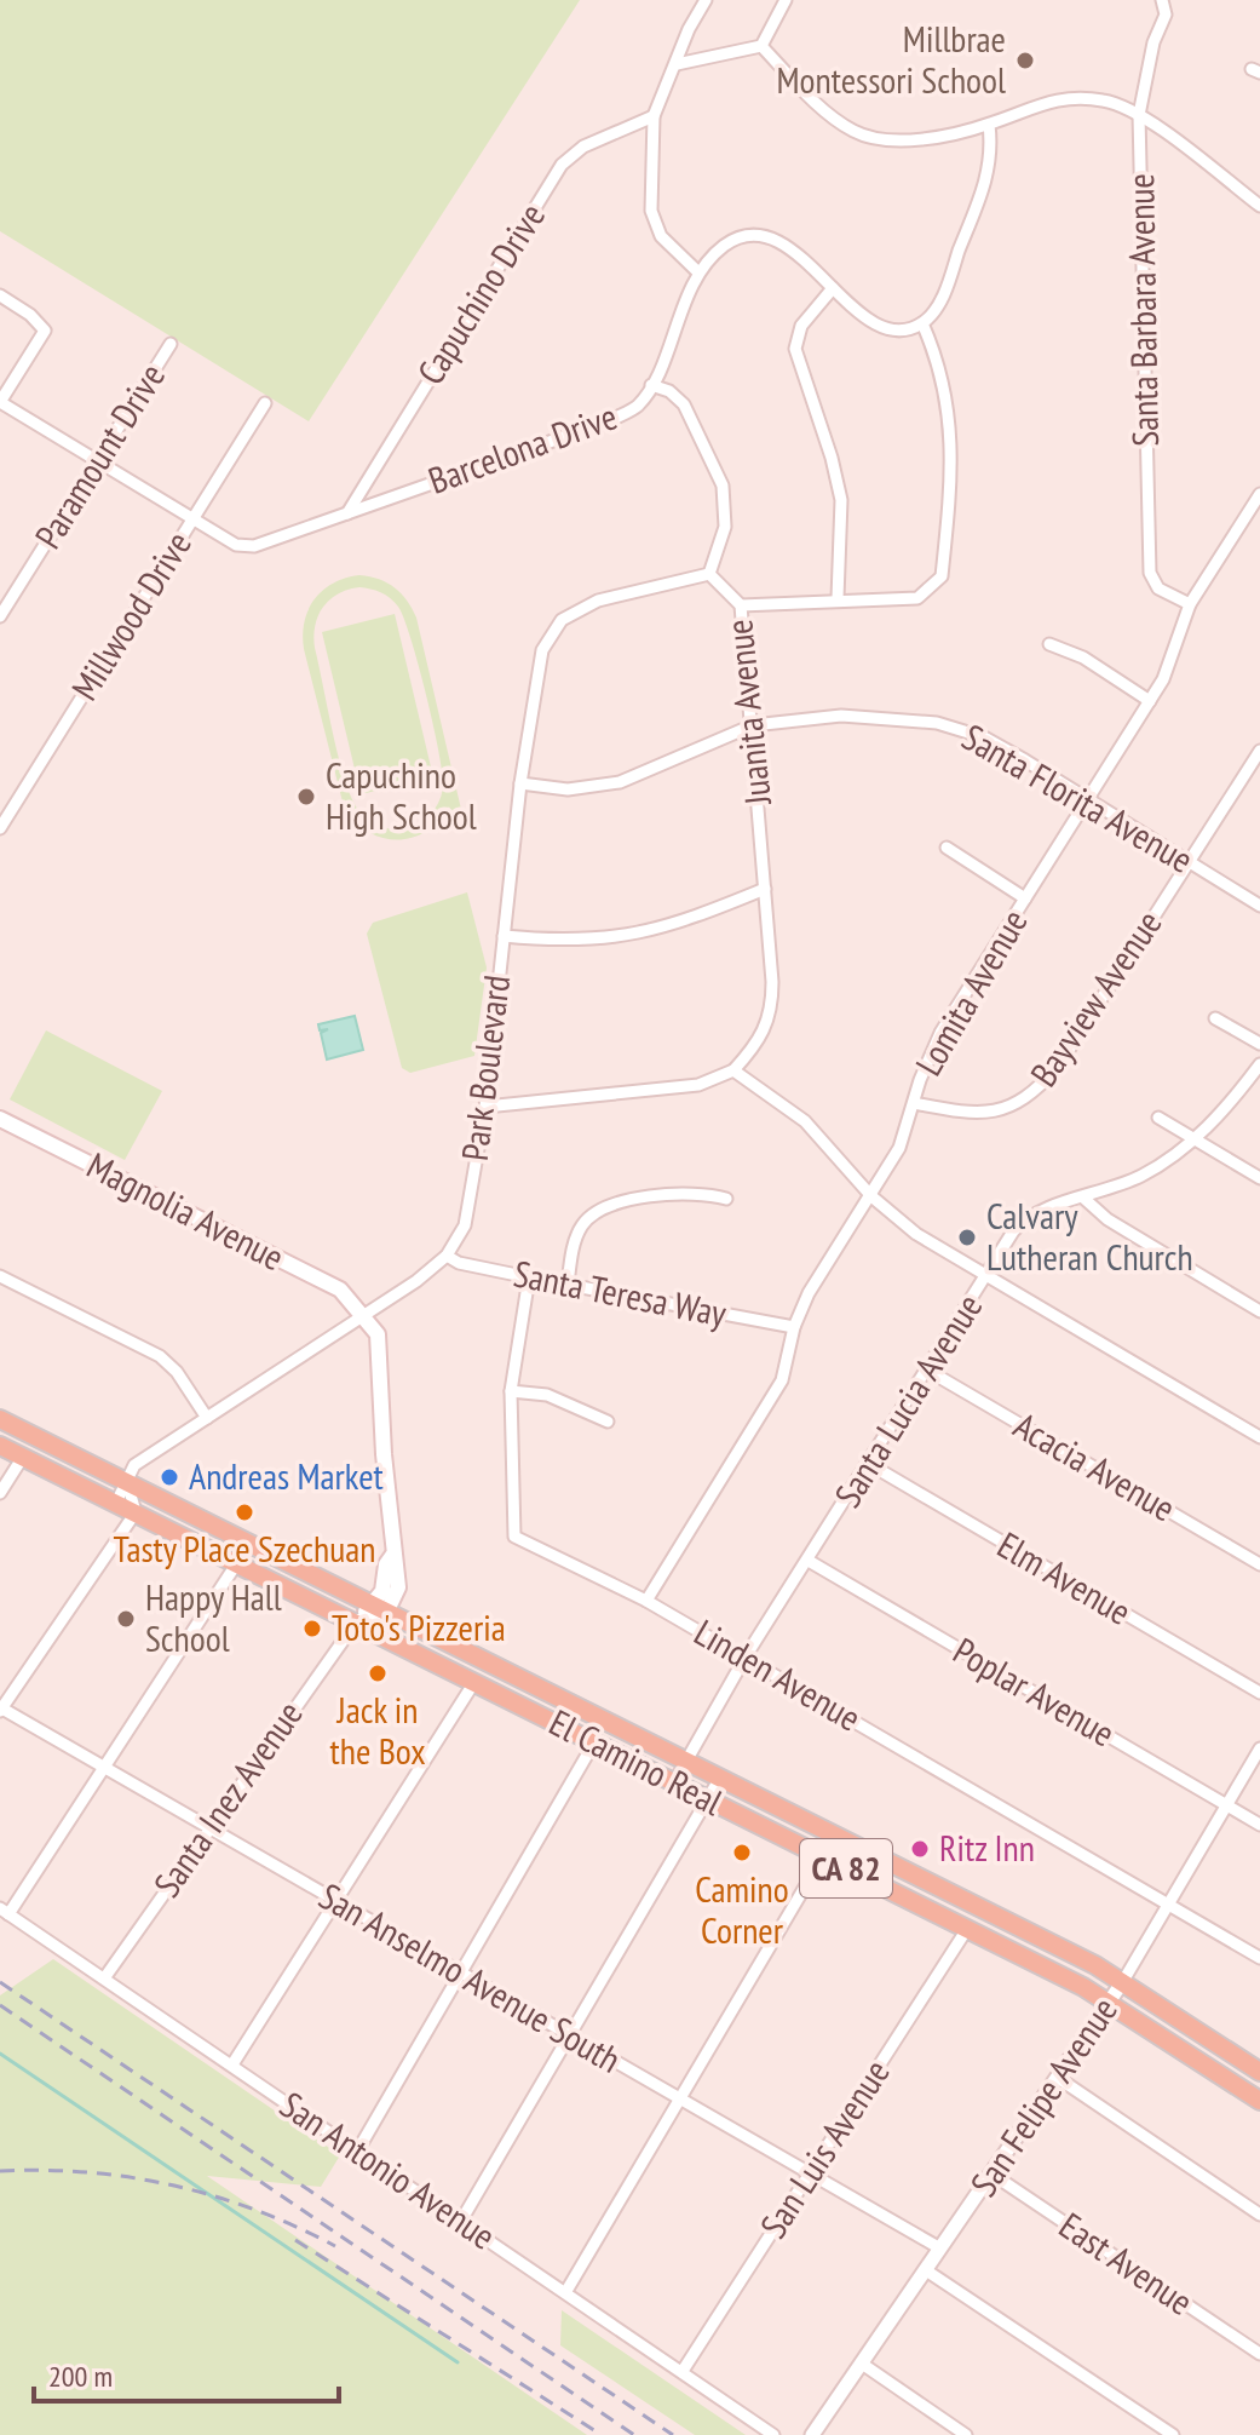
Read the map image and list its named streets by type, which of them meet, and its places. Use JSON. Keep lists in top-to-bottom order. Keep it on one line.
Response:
{"streets":{"main road":["Magnolia Avenue","El Camino Real","CA 82"],"street":["Capuchino Drive","Santa Barbara Avenue","Barcelona Drive","Paramount Drive","Millwood Drive","Juanita Avenue","Santa Florita Avenue","Lomita Avenue","Bayview Avenue","Park Boulevard","Santa Teresa Way","Santa Lucia Avenue","Acacia Avenue","Elm Avenue","Linden Avenue","Poplar Avenue","Santa Inez Avenue","San Anselmo Avenue South","San Felipe Avenue","San Luis Avenue","San Antonio Avenue","East Avenue"]},"crossings":[["Capuchino Drive","Barcelona Drive"],["Santa Barbara Avenue","Lomita Avenue"],["Barcelona Drive","Paramount Drive"],["Barcelona Drive","Millwood Drive"],["Barcelona Drive","Juanita Avenue"],["Juanita Avenue","Santa Florita Avenue"],["Juanita Avenue","Park Boulevard"],["Santa Florita Avenue","Lomita Avenue"],["Santa Florita Avenue","Bayview Avenue"],["Santa Florita Avenue","Park Boulevard"],["Lomita Avenue","Bayview Avenue"],["Lomita Avenue","Santa Teresa Way"],["Lomita Avenue","Linden Avenue"],["Park Boulevard","Magnolia Avenue"],["Park Boulevard","Santa Teresa Way"],["Park Boulevard","El Camino Real"],["Santa Teresa Way","Linden Avenue"],["Santa Lucia Avenue","Acacia Avenue"],["Santa Lucia Avenue","Elm Avenue"],["Santa Lucia Avenue","Linden Avenue"],["Santa Lucia Avenue","Poplar Avenue"],["Santa Lucia Avenue","El Camino Real"],["Linden Avenue","San Felipe Avenue"],["Poplar Avenue","San Felipe Avenue"],["El Camino Real","Santa Inez Avenue"],["El Camino Real","San Felipe Avenue"],["El Camino Real","San Luis Avenue"],["Santa Inez Avenue","San Anselmo Avenue South"],["Santa Inez Avenue","San Antonio Avenue"],["San Anselmo Avenue South","San Felipe Avenue"],["San Anselmo Avenue South","San Luis Avenue"],["San Felipe Avenue","East Avenue"],["San Luis Avenue","San Antonio Avenue"]],"places":["Millbrae Montessori School","Capuchino High School","Calvary Lutheran Church","Andreas Market","Tasty Place Szechuan","Happy Hall School","Toto's Pizzeria","Jack in the Box","Ritz Inn","Camino Corner"],"scale_bar":"200 m"}
